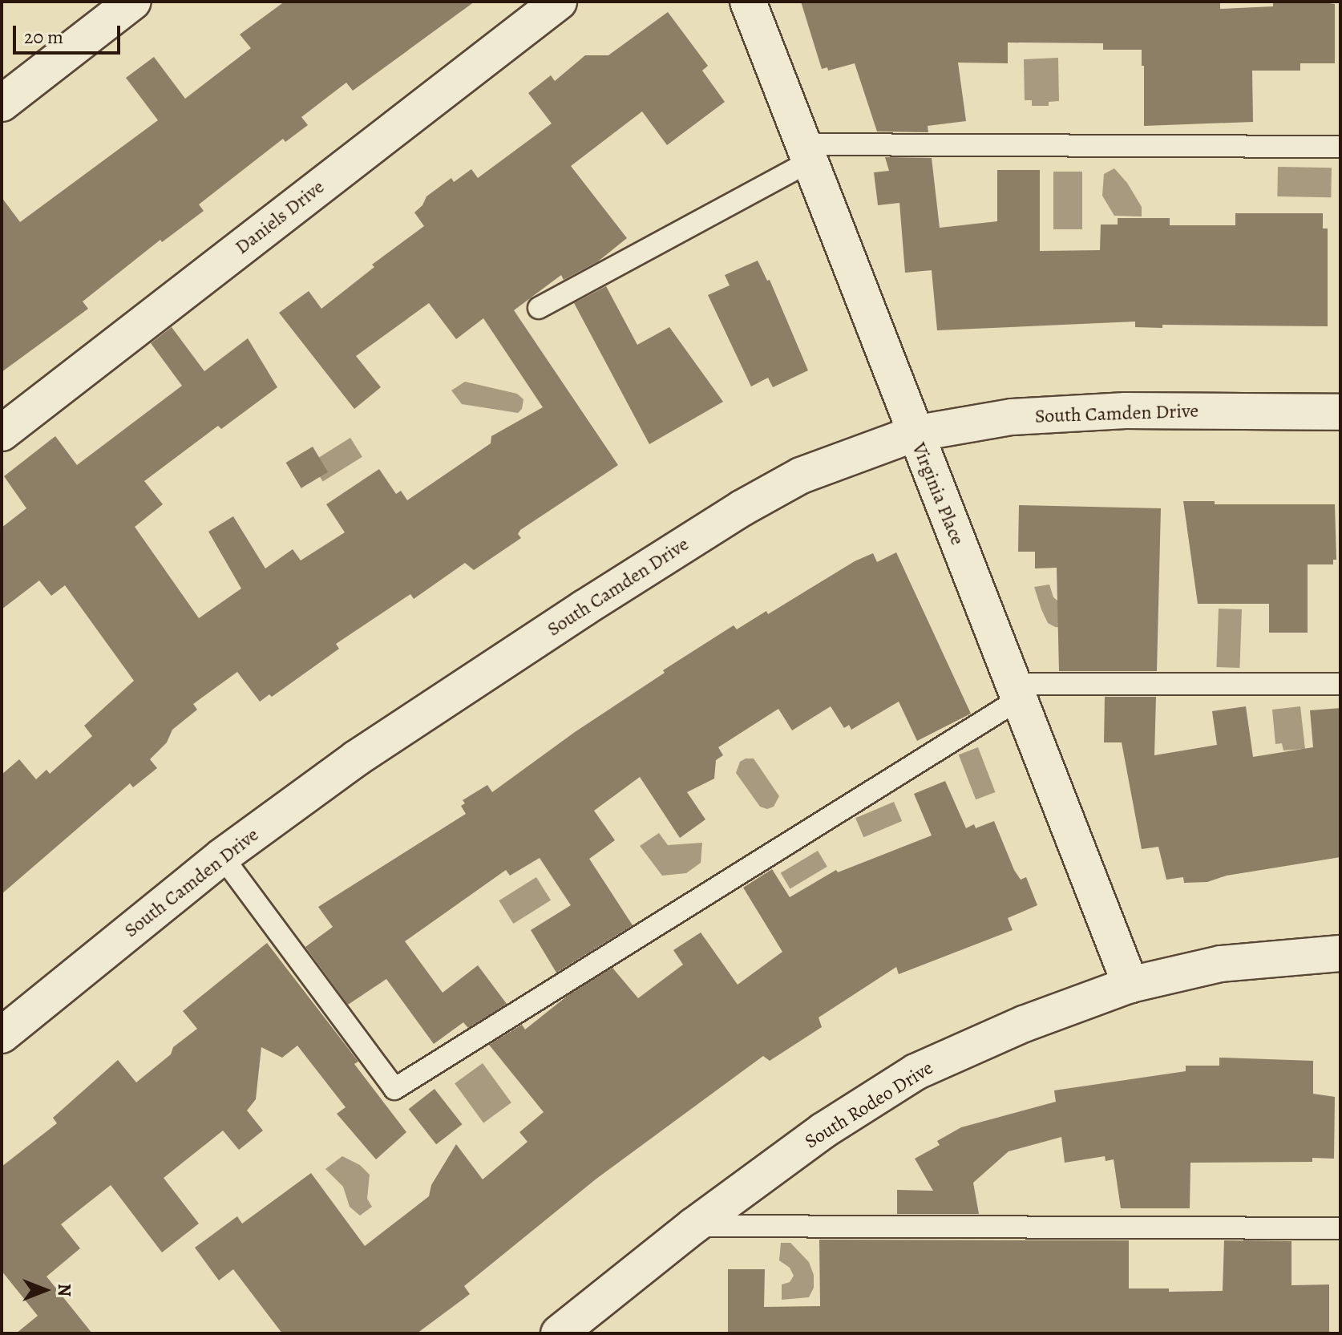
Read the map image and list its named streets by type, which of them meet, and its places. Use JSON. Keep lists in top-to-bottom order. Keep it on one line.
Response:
{"streets":{"street":["Daniels Drive","South Camden Drive","Virginia Place","South Rodeo Drive"]},"crossings":[["South Camden Drive","Virginia Place"],["Virginia Place","South Rodeo Drive"]],"scale_bar":"20 m","north":"right"}
